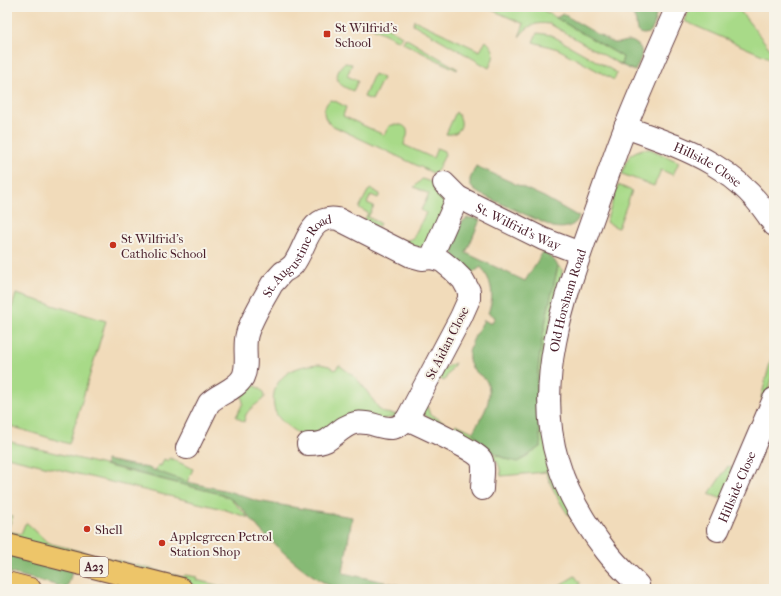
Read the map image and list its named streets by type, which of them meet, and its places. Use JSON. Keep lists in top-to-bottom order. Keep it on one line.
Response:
{"streets":{"main road":["A23"],"street":["Hillside Close","St. Wilfrid's Way","St. Augustine Road","Old Horsham Road","St Aidan Close"]},"crossings":[["Hillside Close","Old Horsham Road"],["St. Wilfrid's Way","St. Augustine Road"],["St. Wilfrid's Way","Old Horsham Road"],["St. Wilfrid's Way","St Aidan Close"],["St. Augustine Road","St Aidan Close"]],"places":{"transit":["St Wilfrid's School"],"other":["St Wilfrid's Catholic School","Shell","Applegreen Petrol Station Shop"]}}
